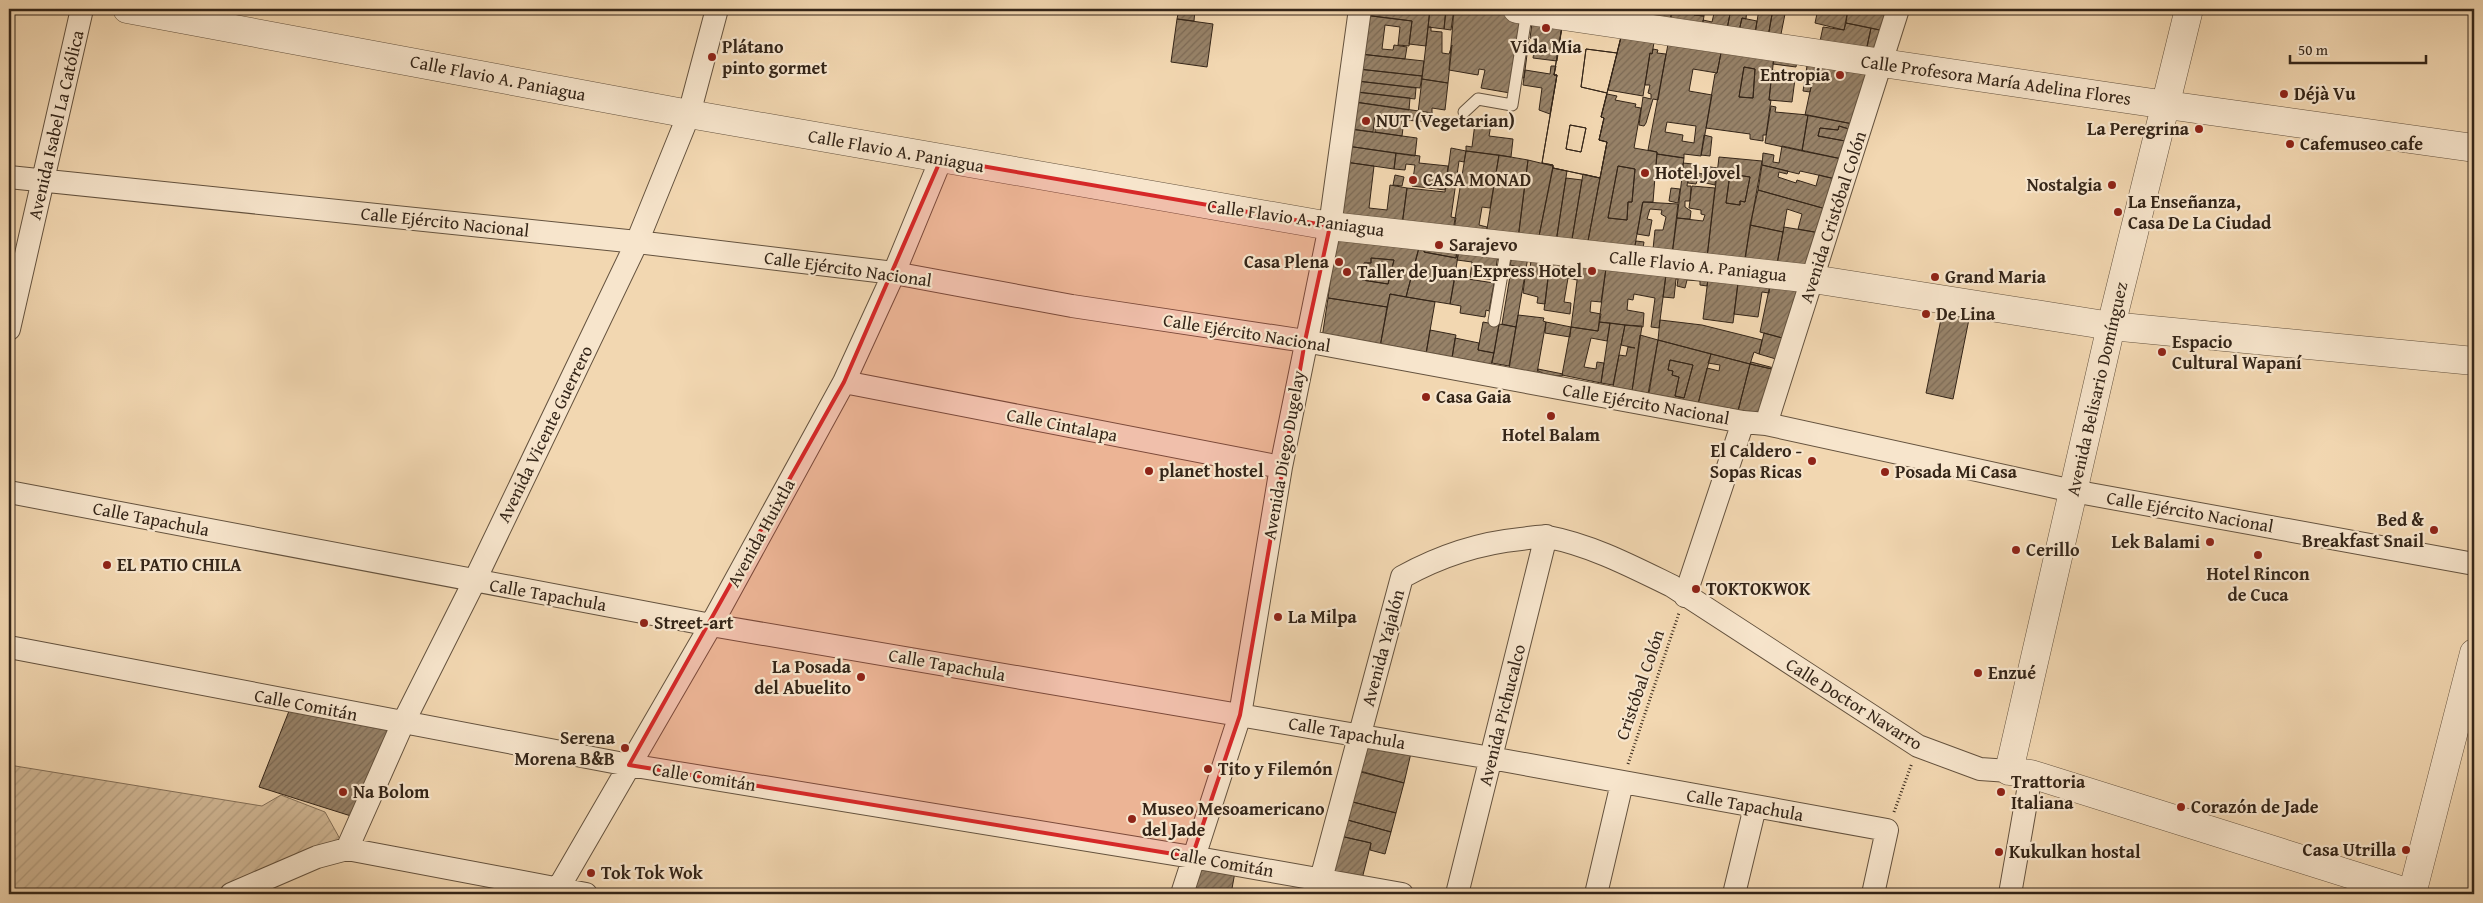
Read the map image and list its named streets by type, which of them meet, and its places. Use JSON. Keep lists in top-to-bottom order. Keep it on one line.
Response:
{"streets":{"street":["Calle Flavio A. Paniagua","Calle Profesora María Adelina Flores","Avenida Isabel La Católica","Avenida Cristóbal Colón","Calle Ejército Nacional","Avenida Belisario Domínguez","Calle Cintalapa","Avenida Vicente Guerrero","Avenida Diego Dugelay","Calle Tapachula","Avenida Huixtla","Avenida Yajalón","Calle Doctor Navarro","Calle Comitán","Avenida Pichucalco"],"path":["Cristóbal Colón"]},"crossings":[["Calle Flavio A. Paniagua","Avenida Cristóbal Colón"],["Calle Flavio A. Paniagua","Avenida Belisario Domínguez"],["Calle Flavio A. Paniagua","Avenida Vicente Guerrero"],["Calle Flavio A. Paniagua","Avenida Diego Dugelay"],["Calle Flavio A. Paniagua","Avenida Huixtla"],["Calle Profesora María Adelina Flores","Avenida Cristóbal Colón"],["Calle Profesora María Adelina Flores","Avenida Belisario Domínguez"],["Avenida Isabel La Católica","Calle Ejército Nacional"],["Avenida Cristóbal Colón","Calle Ejército Nacional"],["Calle Ejército Nacional","Avenida Belisario Domínguez"],["Calle Ejército Nacional","Avenida Vicente Guerrero"],["Calle Ejército Nacional","Avenida Diego Dugelay"],["Calle Ejército Nacional","Avenida Huixtla"],["Avenida Belisario Domínguez","Calle Doctor Navarro"],["Calle Cintalapa","Avenida Diego Dugelay"],["Calle Cintalapa","Avenida Huixtla"],["Avenida Vicente Guerrero","Calle Tapachula"],["Avenida Vicente Guerrero","Calle Comitán"],["Avenida Diego Dugelay","Calle Tapachula"],["Avenida Diego Dugelay","Calle Comitán"],["Calle Tapachula","Avenida Huixtla"],["Calle Tapachula","Avenida Yajalón"],["Calle Tapachula","Cristóbal Colón"],["Calle Tapachula","Avenida Pichucalco"],["Avenida Huixtla","Calle Comitán"],["Avenida Yajalón","Calle Doctor Navarro"],["Avenida Yajalón","Calle Comitán"],["Cristóbal Colón","Calle Doctor Navarro"],["Calle Doctor Navarro","Avenida Pichucalco"]],"places":["Vida Mia","Plátano pinto gormet","Entropia","Déjà Vu","NUT (Vegetarian)","La Peregrina","Cafemuseo cafe","Hotel Jovel","CASA MONAD","Nostalgia","La Enseñanza, Casa De La Ciudad","Sarajevo","Casa Plena","Express Hotel","Taller de Juan","Grand Maria","De Lina","Espacio Cultural Wapaní","Casa Gaia","Hotel Balam","El Caldero - Sopas Ricas","planet hostel","Posada Mi Casa","Bed & Breakfast Snail","Lek Balami","Cerillo","Hotel Rincon de Cuca","EL PATIO CHILA","TOKTOKWOK","La Milpa","Street-art","Enzué","La Posada del Abuelito","Serena Morena B&B","Tito y Filemón","Na Bolom","Trattoria Italiana","Corazón de Jade","Museo Mesoamericano del Jade","Casa Utrilla","Kukulkan hostal","Tok Tok Wok"],"scale_bar":"50 m"}
